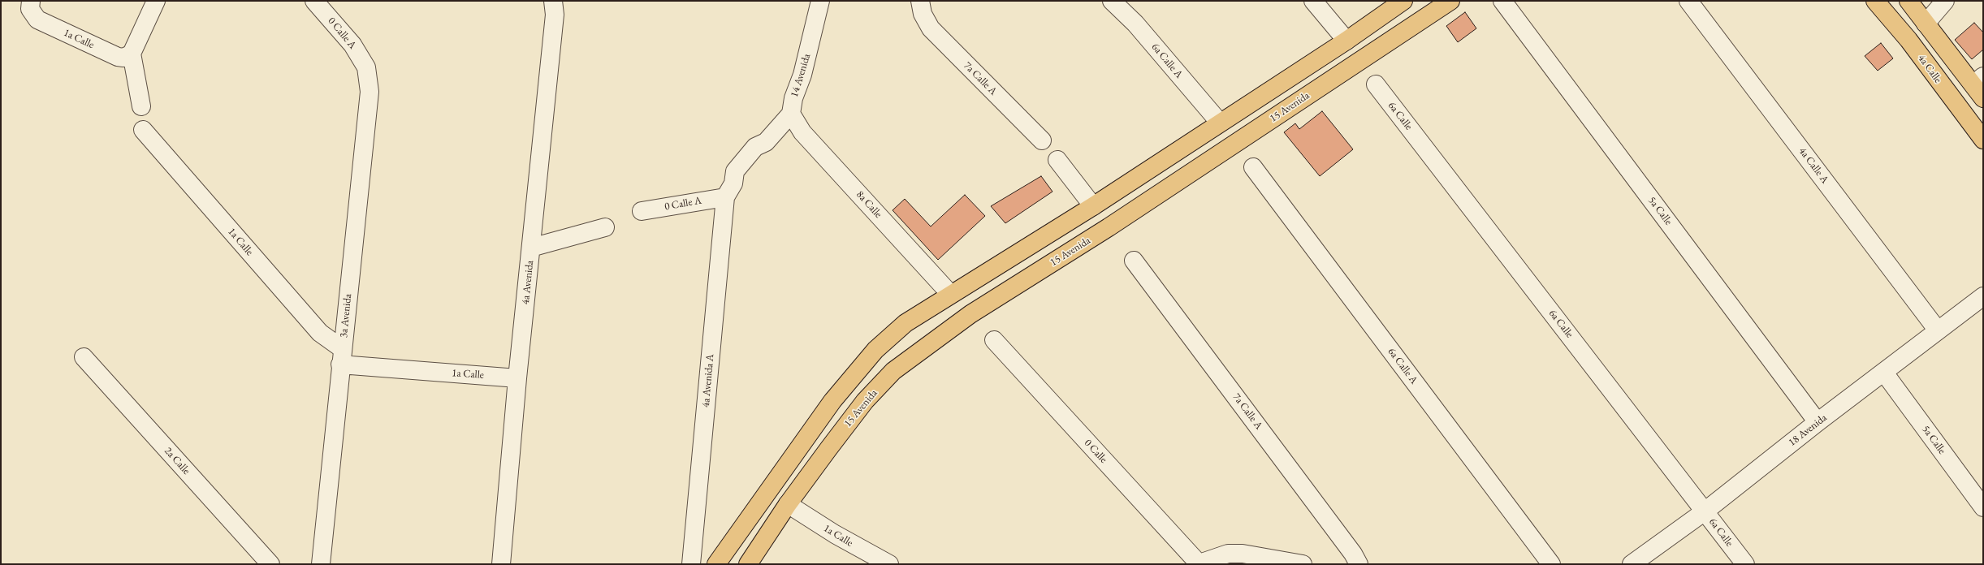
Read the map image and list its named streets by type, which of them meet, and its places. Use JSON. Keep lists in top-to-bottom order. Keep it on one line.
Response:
{"streets":{"main road":["4a Calle","15 Avenida"],"street":["0 Calle A","1a Calle","6a Calle A","14 Avenida","7a Calle A","6a Calle","4a Calle A","8a Calle","5a Calle","4a Avenida","3a Avenida","4a Avenida A","18 Avenida","0 Calle","2a Calle"]},"crossings":[["0 Calle A","3a Avenida"],["0 Calle A","4a Avenida A"],["1a Calle","15 Avenida"],["1a Calle","4a Avenida"],["1a Calle","3a Avenida"],["14 Avenida","8a Calle"],["6a Calle","18 Avenida"],["4a Calle A","18 Avenida"],["5a Calle","18 Avenida"]]}
